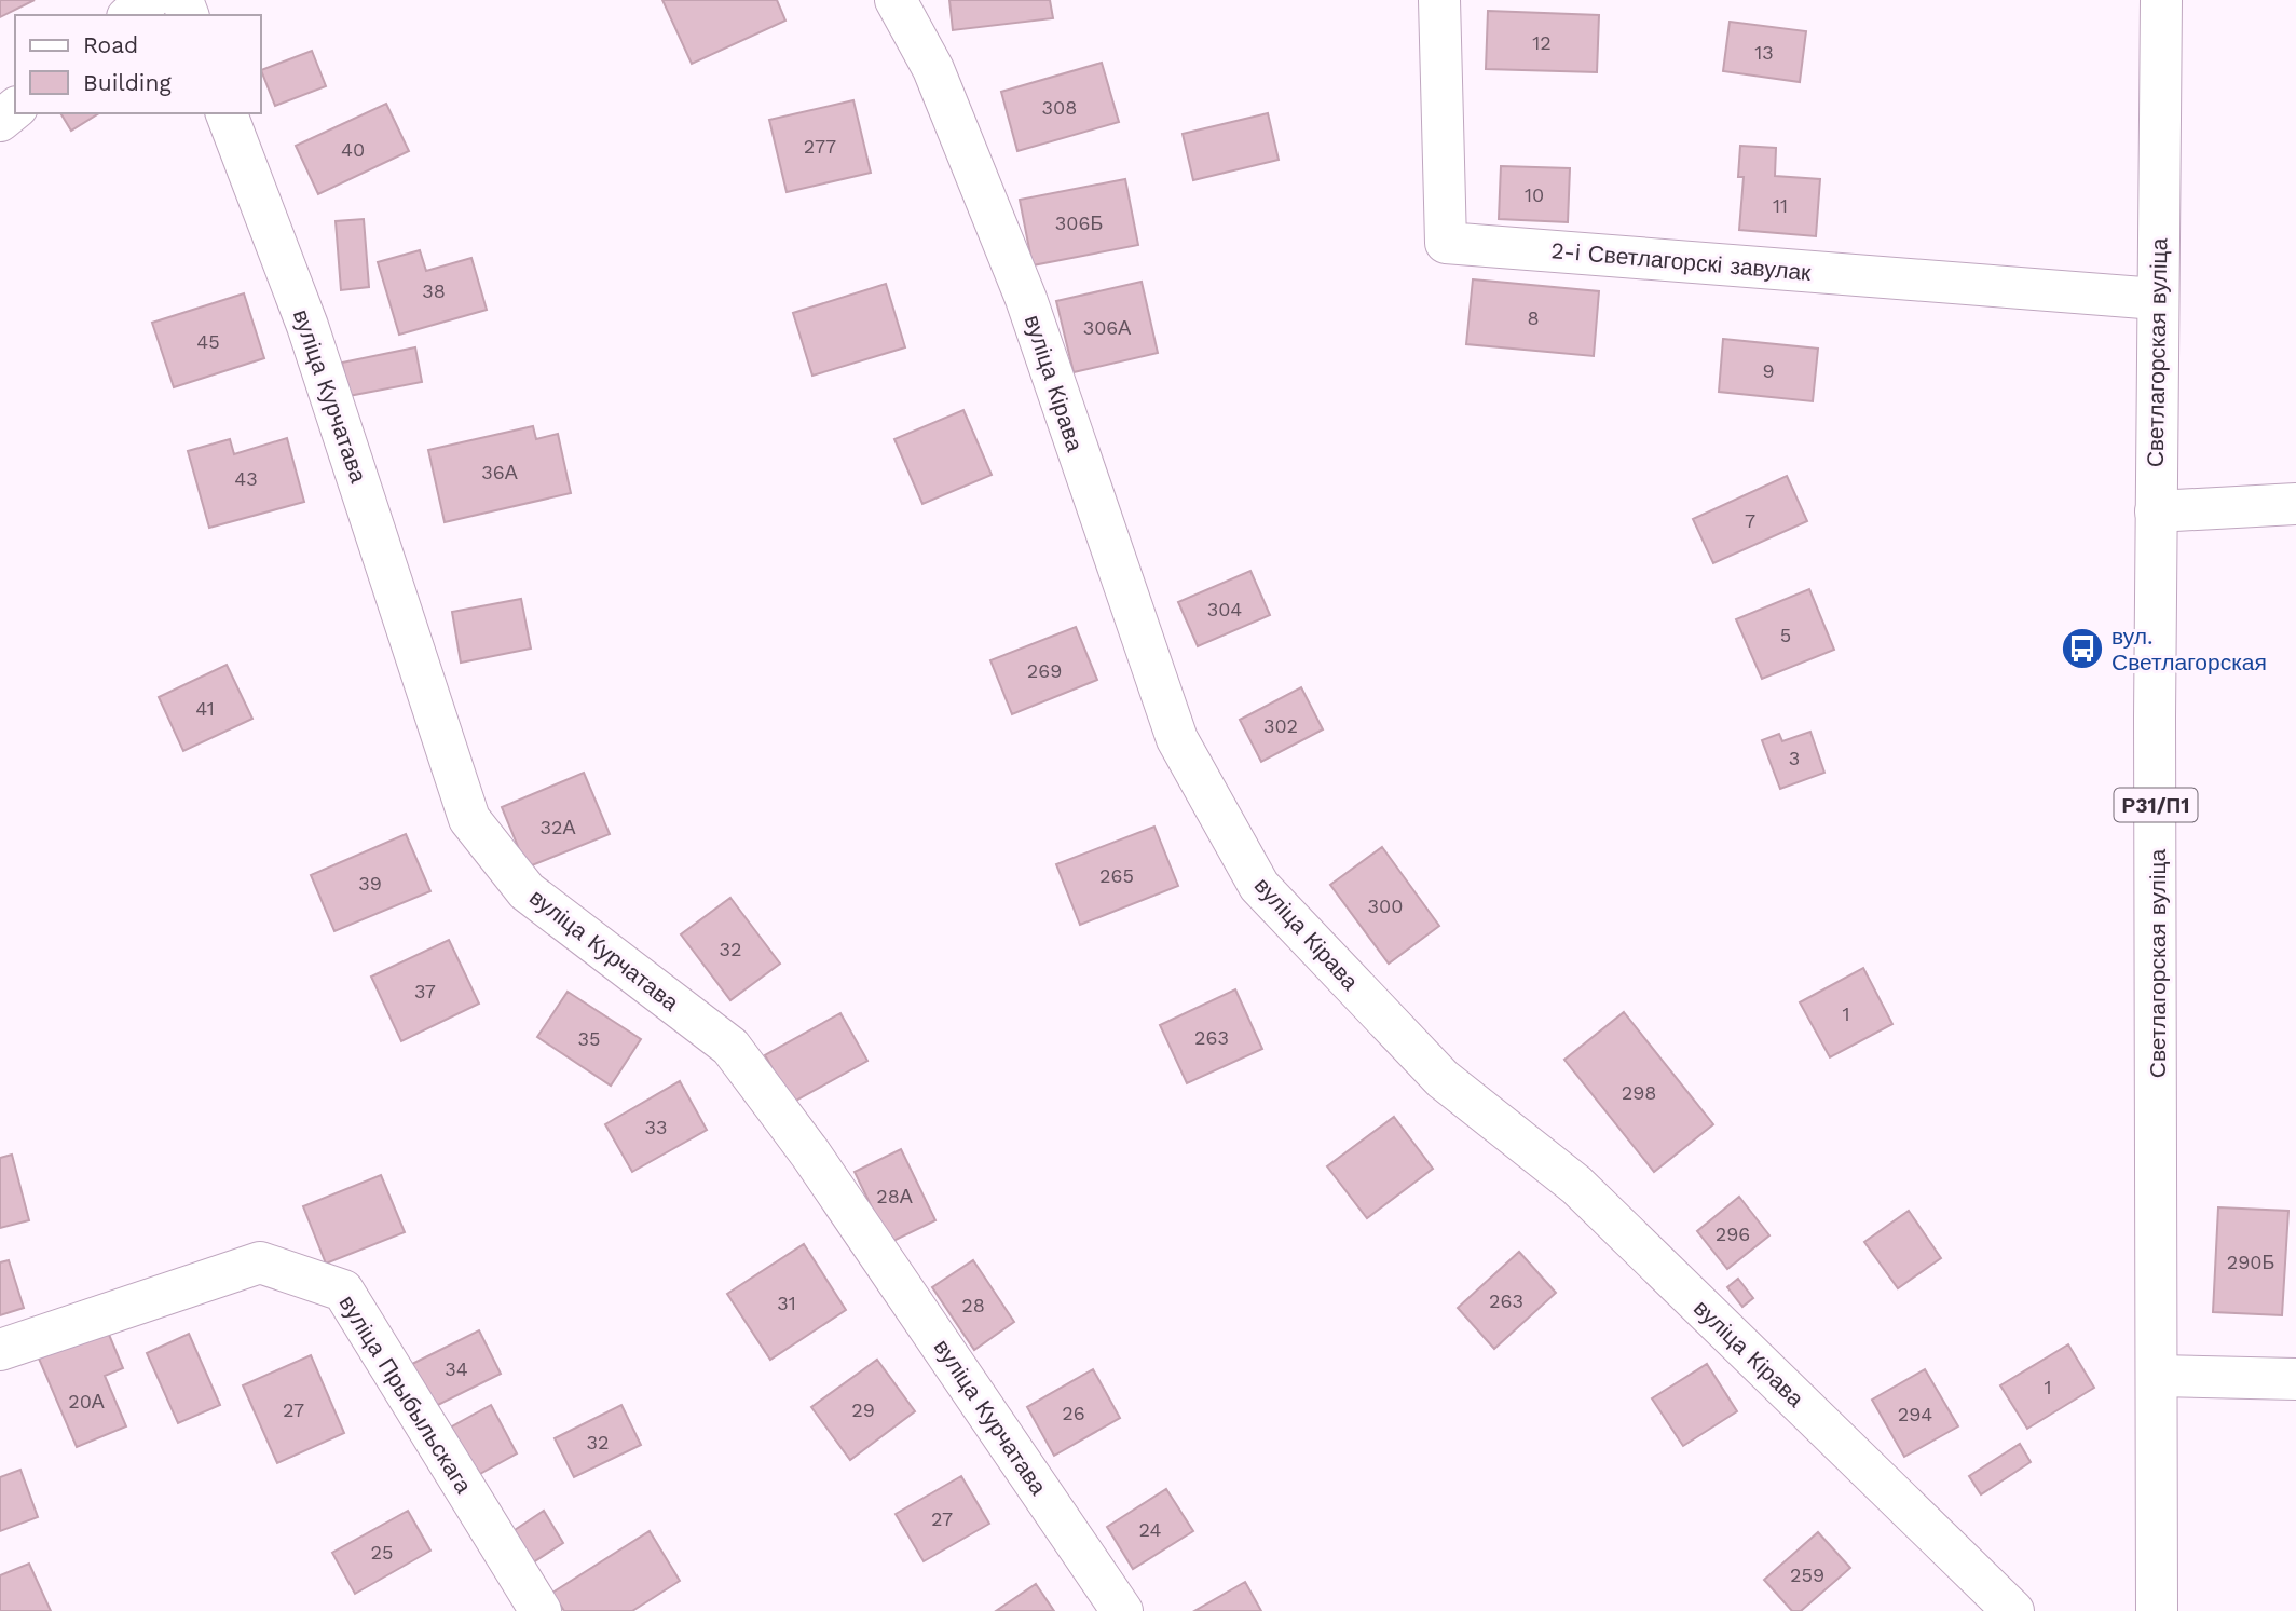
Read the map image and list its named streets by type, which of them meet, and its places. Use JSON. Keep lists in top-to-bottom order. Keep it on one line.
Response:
{"streets":{"street":["2-і Светлагорскі завулак","Светлагорская вуліца","вуліца Кірава","вуліца Курчатава","Р31/П1","вуліца Прыбыльскага"]},"crossings":[["2-і Светлагорскі завулак","Светлагорская вуліца"]],"places":{"bus stop":["вул. Светлагорская"]},"house_numbers":["12","13","308","277","40","10","11","306Б","38","8","306А","45","9","36А","43","7","304","5","269","41","302","3","32А","265","39","300","32","37","1","263","35","298","33","28А","296","290Б","263","31","28","34","1","20А","27","29","26","294","32","27","24","25","259"],"legend":["Road","Building"]}
